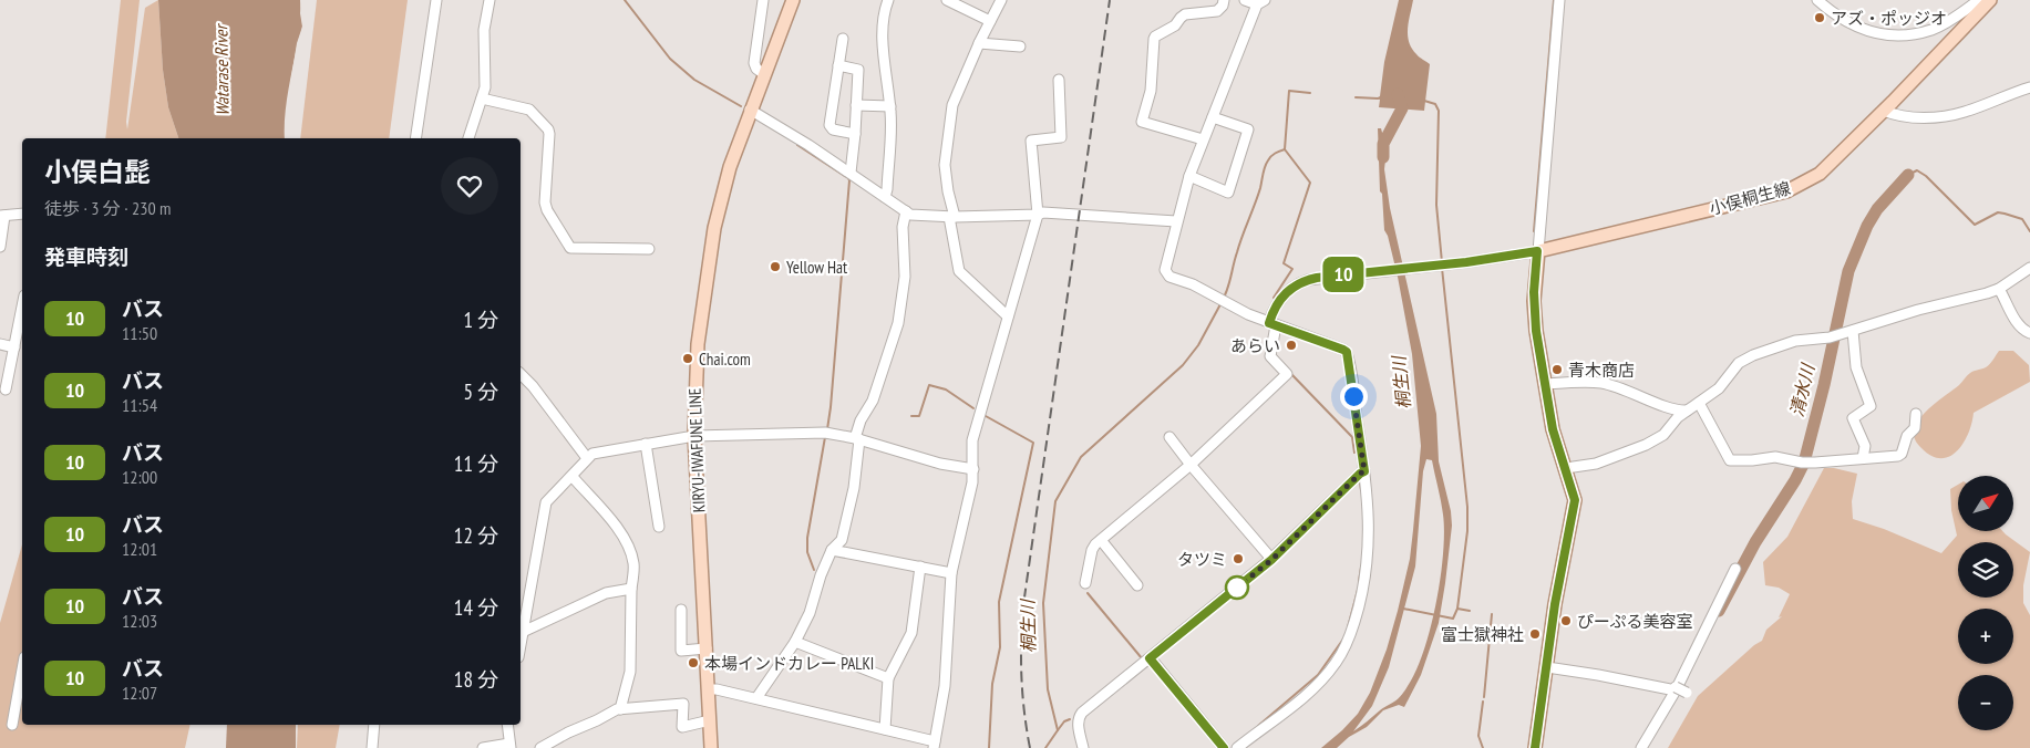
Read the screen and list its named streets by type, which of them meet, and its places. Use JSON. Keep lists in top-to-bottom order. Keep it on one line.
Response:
{"streets":{"main road":["小俣桐生線","KIRYU-IWAFUNE LINE"]},"water":["Watarase River","桐生川","清水川"],"places":["アズ・ポッジオ","Yellow Hat","あらい","Chai.com","青木商店","タツミ","ぴーぷる美容室","富士獄神社","本場インドカレー PALKI"],"lines":["bus line 10"],"north":"top right","page":{"on_map":"10","heading":[["小俣白髭","徒歩 · 3 分 · 230 m"],"発車時刻"],"list":[{"mark":"10","name":"バス","note":"11:50","value":"1 分"},{"mark":"10","name":"バス","note":"11:54","value":"5 分"},{"mark":"10","name":"バス","note":"12:00","value":"11 分"},{"mark":"10","name":"バス","note":"12:01","value":"12 分"},{"mark":"10","name":"バス","note":"12:03","value":"14 分"},{"mark":"10","name":"バス","note":"12:07","value":"18 分"}],"map_buttons":["+","−"]}}
